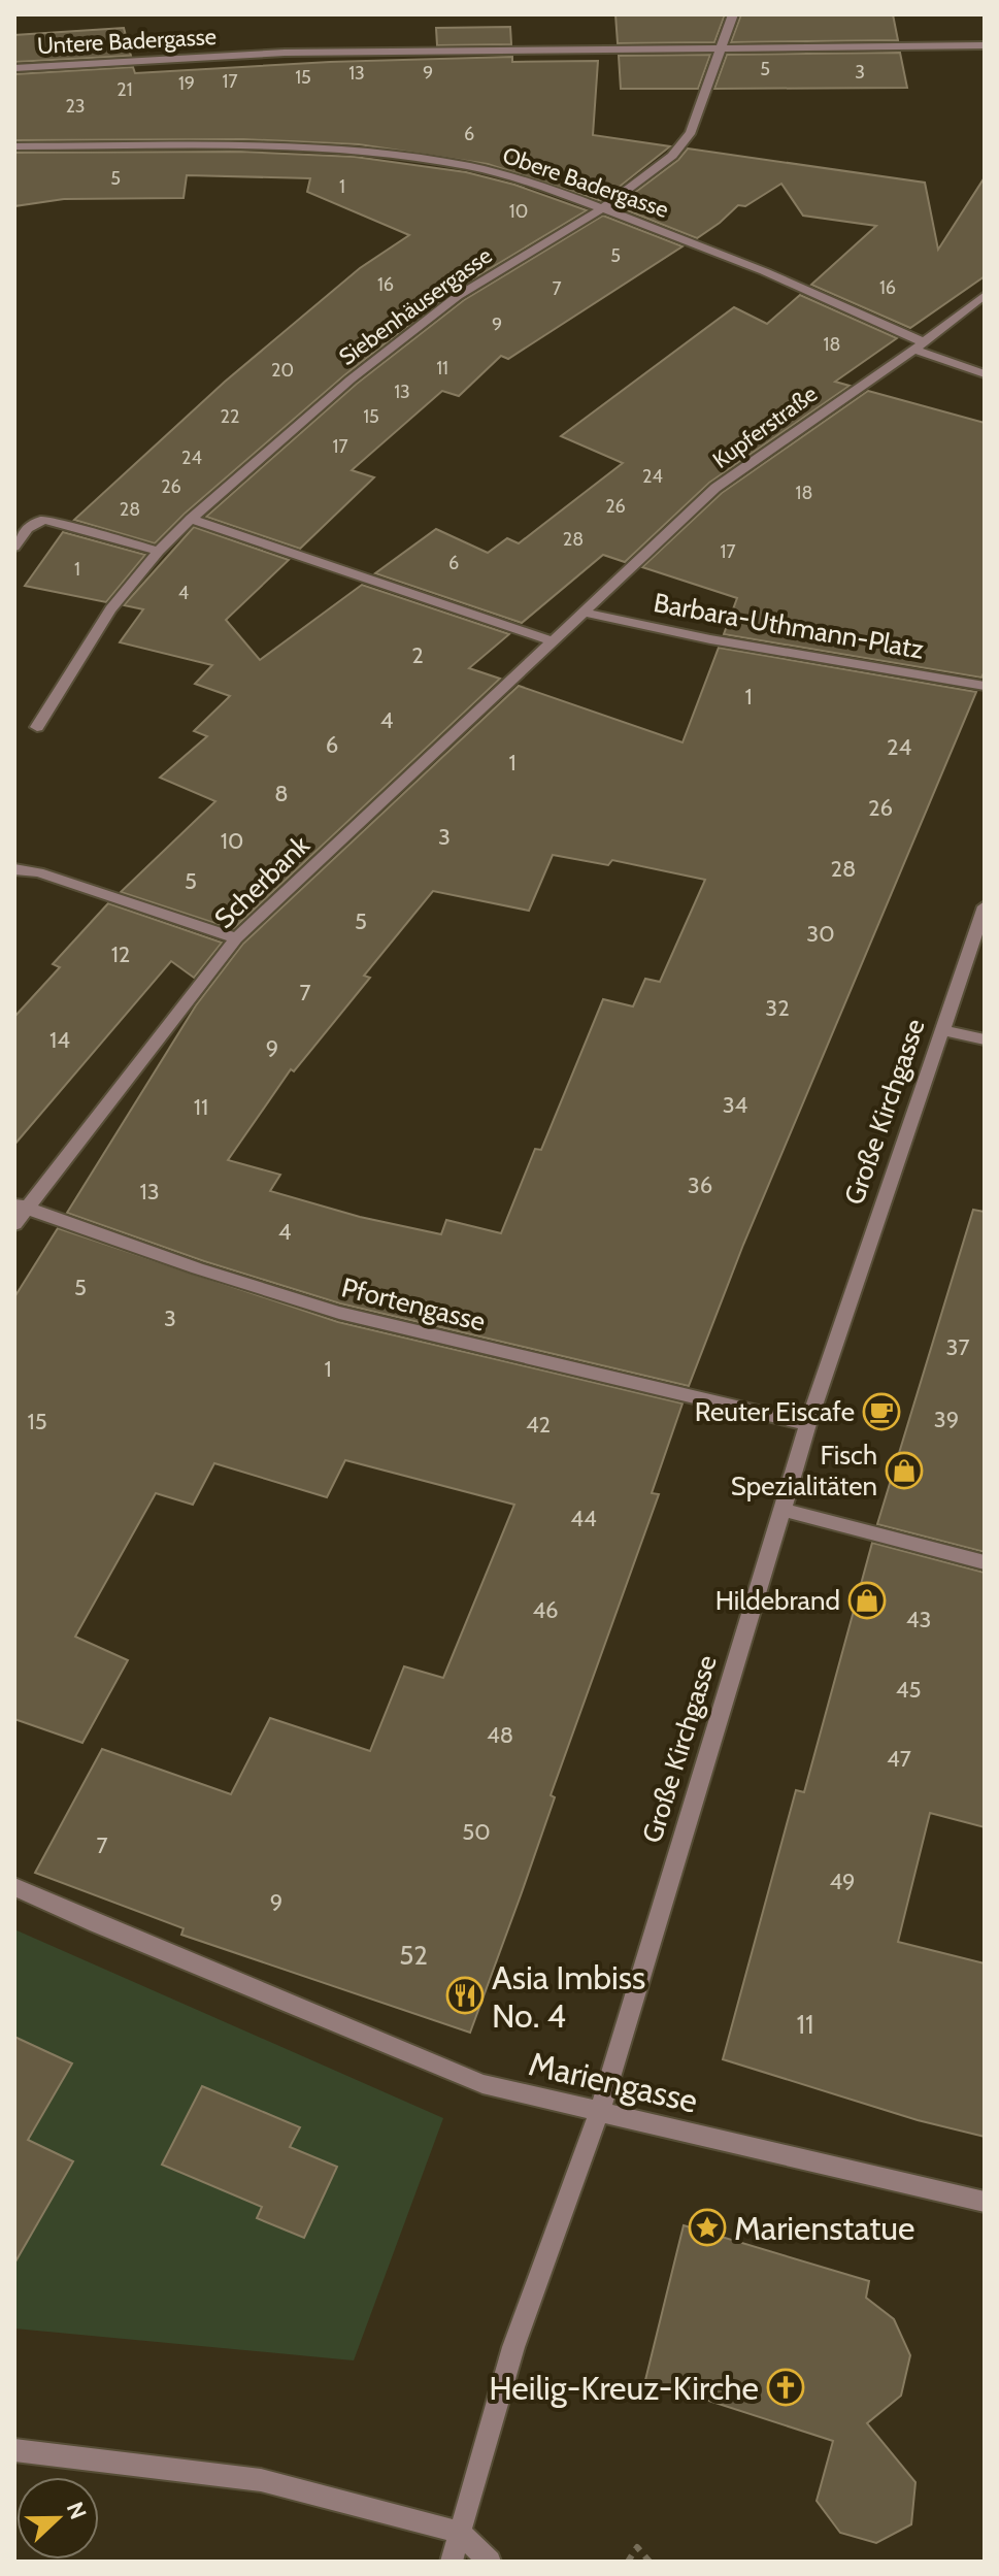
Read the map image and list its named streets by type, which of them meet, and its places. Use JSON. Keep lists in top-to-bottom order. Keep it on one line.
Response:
{"streets":{"street":["Untere Badergasse","Obere Badergasse","Siebenhäusergasse","Kupferstraße","Barbara-Uthmann-Platz","Scherbank","Große Kirchgasse","Pfortengasse","Mariengasse"]},"crossings":[["Untere Badergasse","Siebenhäusergasse"],["Obere Badergasse","Siebenhäusergasse"],["Obere Badergasse","Kupferstraße"],["Kupferstraße","Barbara-Uthmann-Platz"],["Kupferstraße","Scherbank"],["Barbara-Uthmann-Platz","Scherbank"],["Scherbank","Pfortengasse"],["Große Kirchgasse","Pfortengasse"],["Große Kirchgasse","Mariengasse"]],"places":{"cafe":["Reuter Eiscafe"],"shop":["Fisch Spezialitäten","Hildebrand"],"restaurant":["Asia Imbiss No. 4"],"place":["Marienstatue"],"church":["Heilig-Kreuz-Kirche"]},"house_numbers":["5","3","13","9","15","17","19","21","23","6","5","1","10","5","16","16","7","9","18","11","20","13","22","15","17","24","24","26","18","26","28","28","17","6","1","4","2","1","4","6","24","1","8","26","3","10","28","5","5","30","12","7","32","14","9","34","11","36","13","4","5","3","37","1","39","15","42","44","46","43","45","48","47","50","7","49","9","52","11"],"north":"right"}
